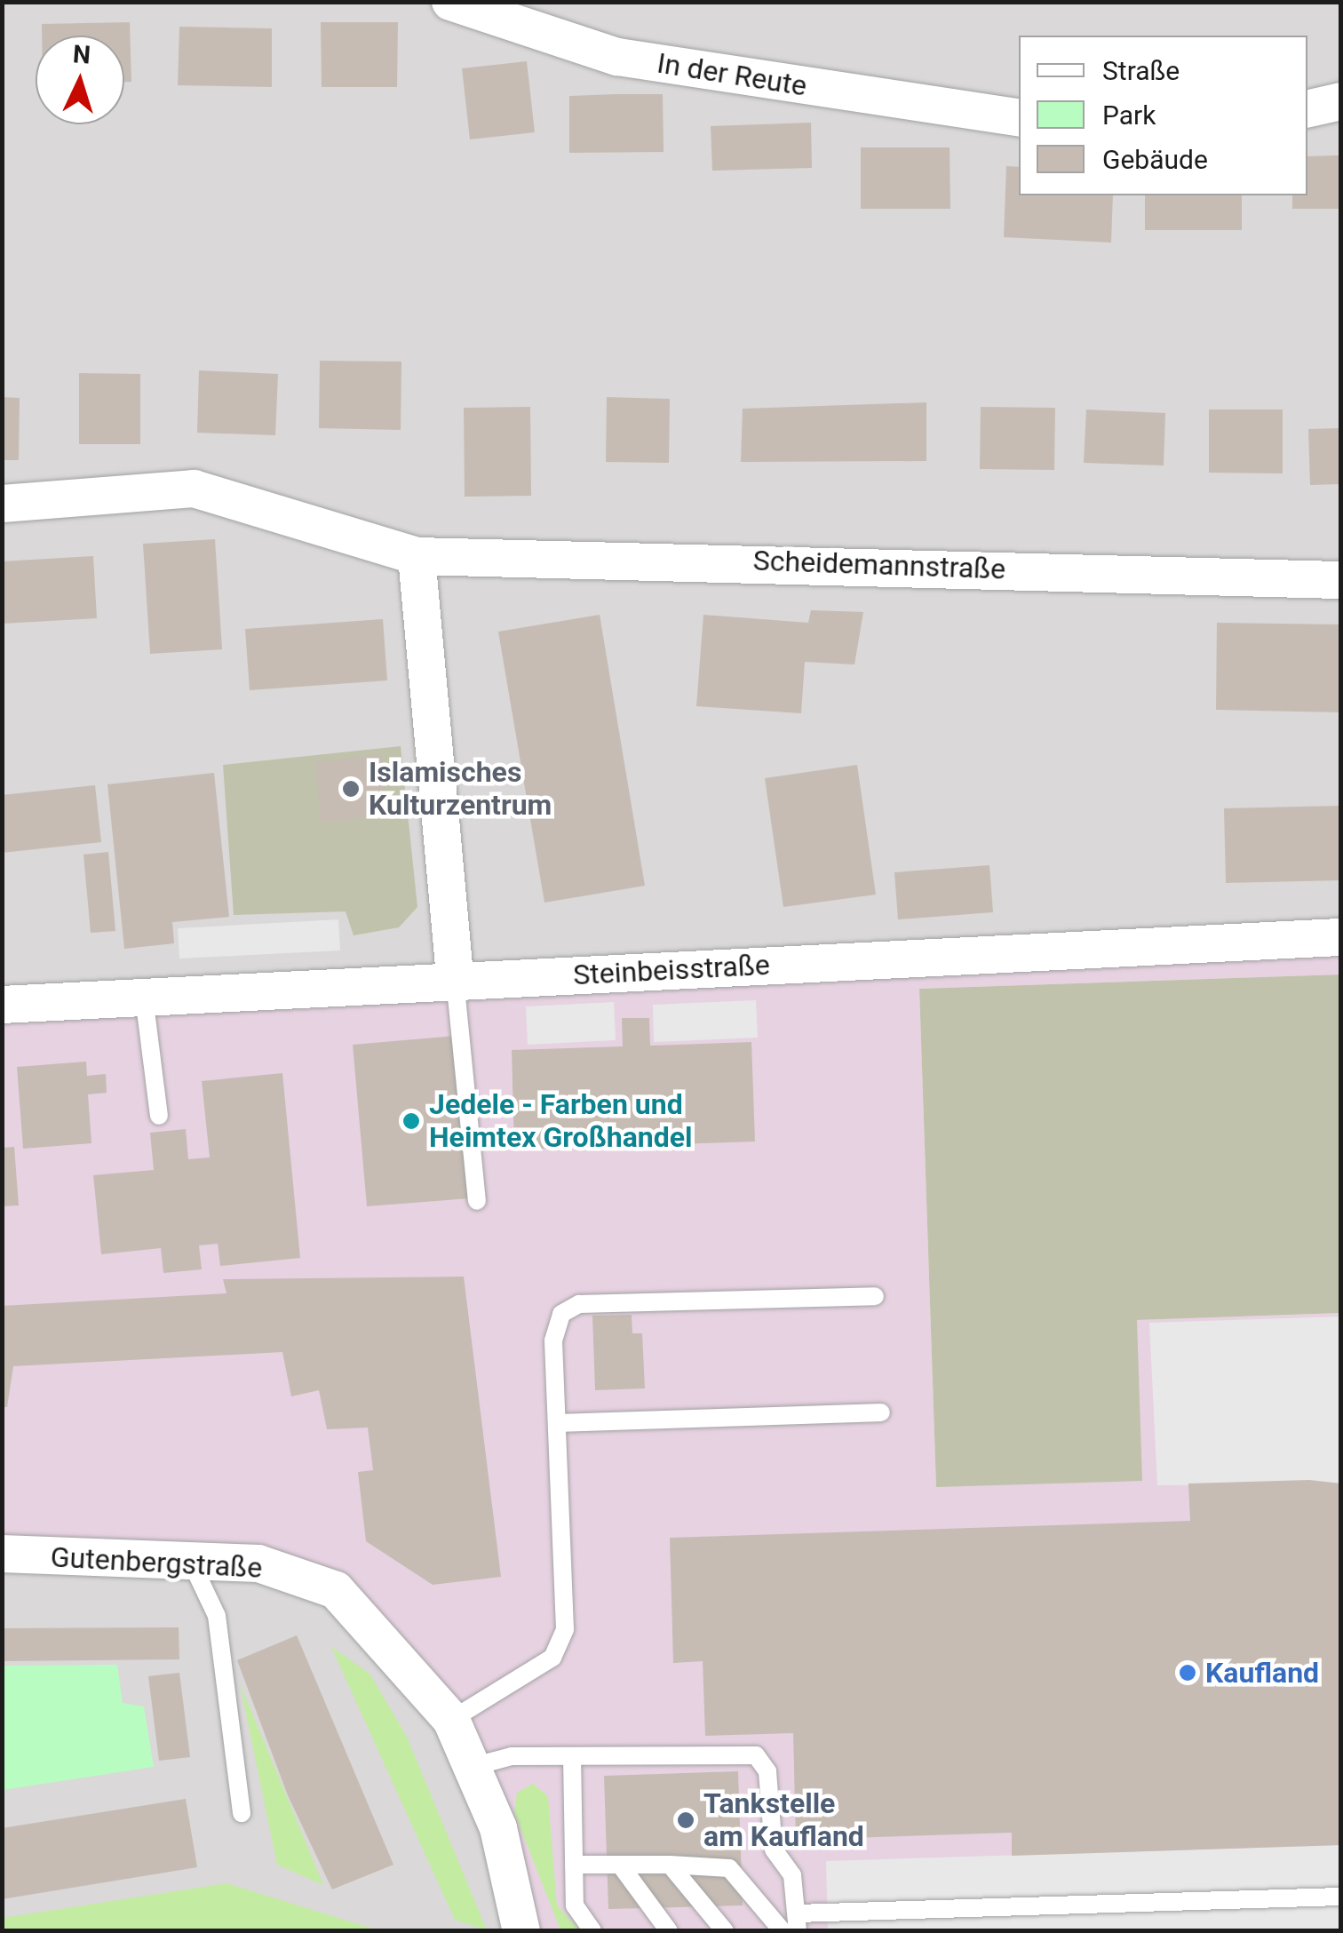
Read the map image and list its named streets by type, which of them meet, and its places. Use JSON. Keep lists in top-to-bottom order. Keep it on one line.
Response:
{"streets":{"street":["In der Reute","Scheidemannstraße","Steinbeisstraße","Gutenbergstraße"]},"places":["Islamisches Kulturzentrum","Jedele - Farben und Heimtex Großhandel","Kaufland","Tankstelle am Kaufland"],"legend":["Straße","Park","Gebäude"],"north":"top"}
